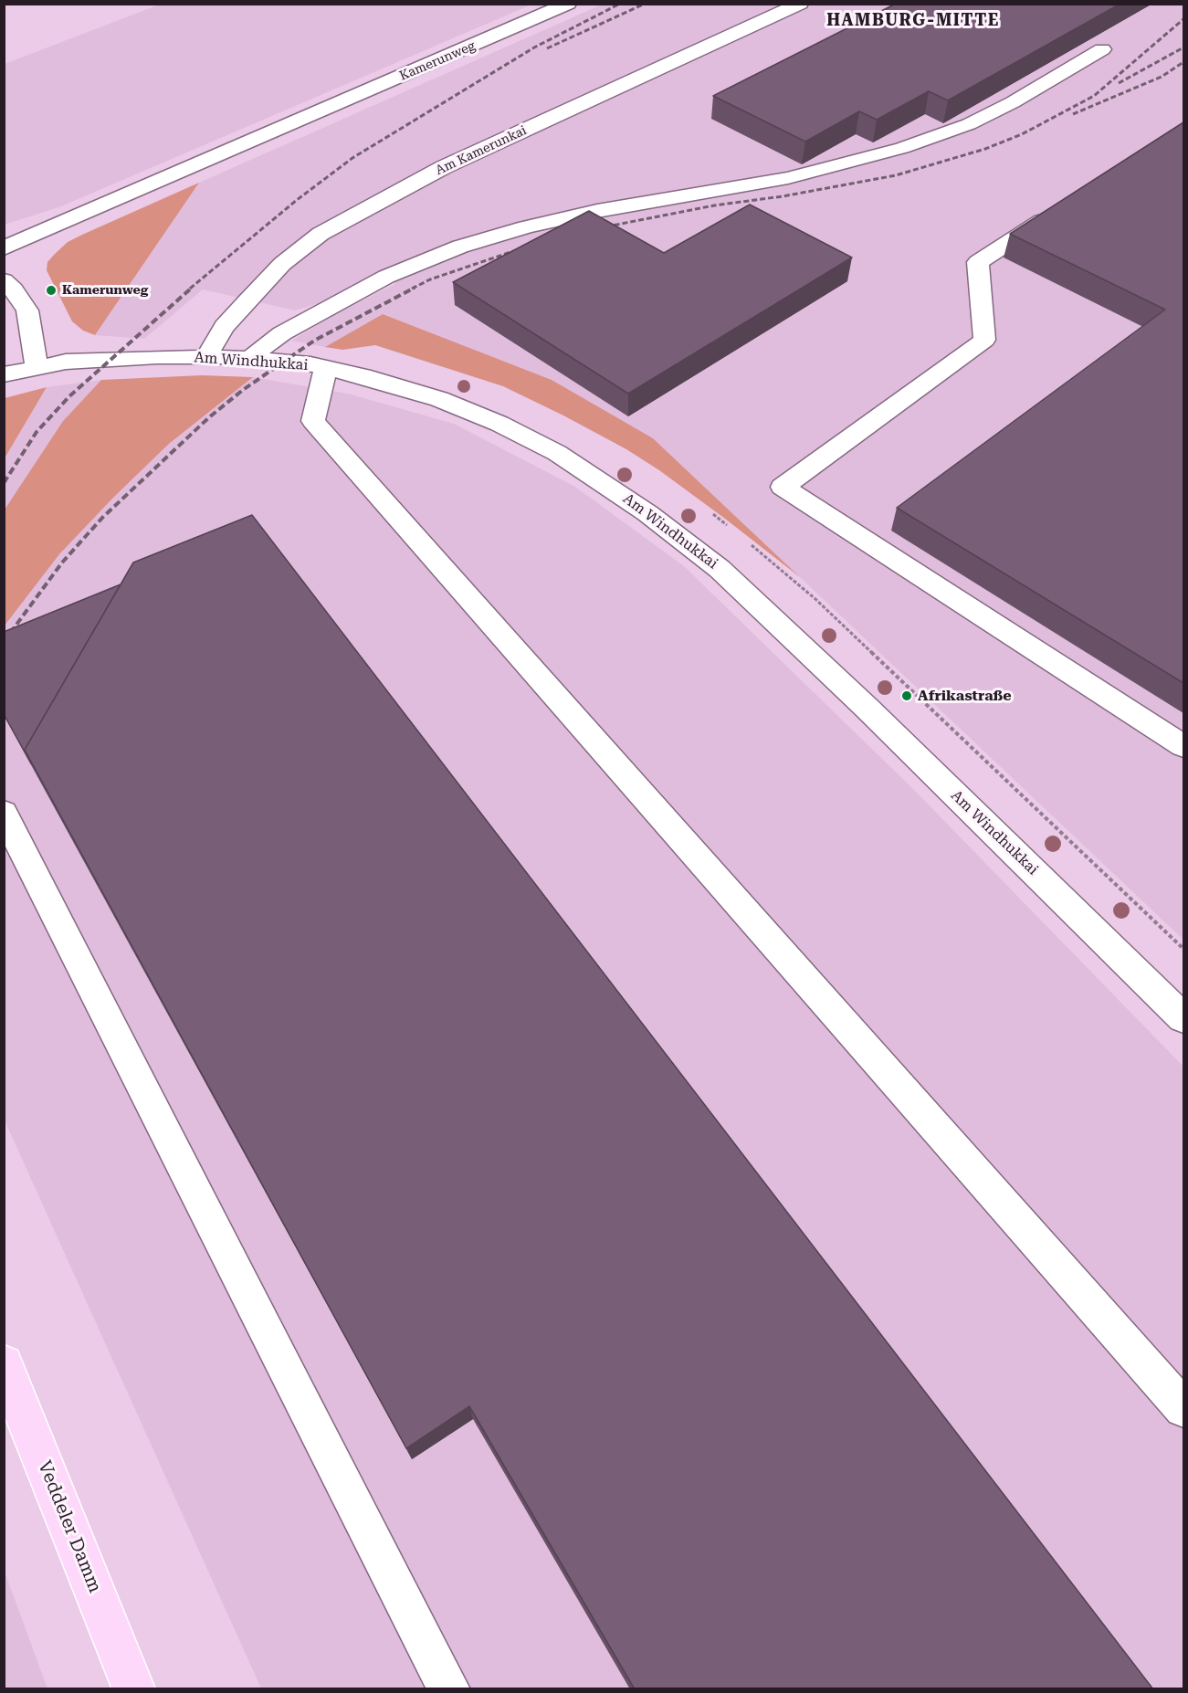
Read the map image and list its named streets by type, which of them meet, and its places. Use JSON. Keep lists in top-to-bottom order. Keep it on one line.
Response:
{"streets":{"main road":["Veddeler Damm"],"street":["Kamerunweg","Am Kamerunkai","Am Windhukkai"]},"crossings":[["Am Kamerunkai","Am Windhukkai"]],"districts":["HAMBURG-MITTE"],"places":["Kamerunweg","Afrikastraße"]}
